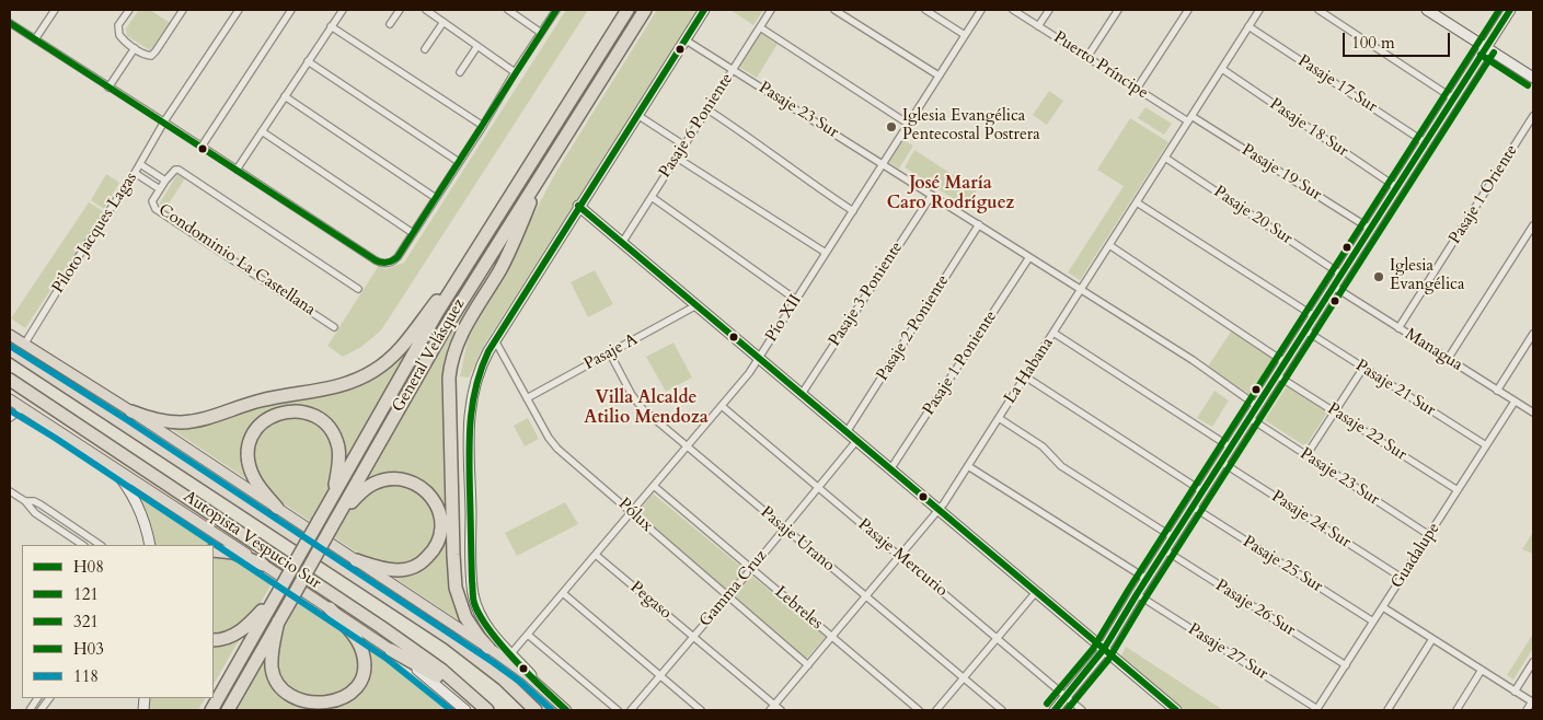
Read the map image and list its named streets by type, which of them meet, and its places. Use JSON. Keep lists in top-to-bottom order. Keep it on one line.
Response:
{"streets":{"highway":["General Velásquez","Autopista Vespucio Sur"],"street":["Puerto Príncipe","Pasaje 17 Sur","Pasaje 23 Sur","Pasaje 6 Poniente","Pasaje 18 Sur","Pasaje 19 Sur","Pasaje 1 Oriente","Pasaje 20 Sur","Piloto Jacques Lagas","Condominio La Castellana","Pasaje 3 Poniente","Pío XII","Pasaje 2 Poniente","Managua","Pasaje A","Pasaje 1 Poniente","La Habana","Pasaje 21 Sur","Pasaje 22 Sur","Pólux","Pasaje 24 Sur","Pasaje Urano","Guadalupe","Pasaje Mercurio","Pasaje 25 Sur","Gamma Cruz","Pegaso","Lebreles","Pasaje 26 Sur","Pasaje 27 Sur"]},"crossings":[["Puerto Príncipe","Pasaje 19 Sur"],["Puerto Príncipe","La Habana"],["Pasaje 17 Sur","La Habana"],["Pasaje 23 Sur","Pasaje 6 Poniente"],["Pasaje 23 Sur","Pasaje 3 Poniente"],["Pasaje 23 Sur","Pío XII"],["Pasaje 23 Sur","Pasaje 2 Poniente"],["Pasaje 23 Sur","Pasaje 1 Poniente"],["Pasaje 23 Sur","La Habana"],["Pasaje 23 Sur","Guadalupe"],["Pasaje 18 Sur","La Habana"],["Pasaje 19 Sur","La Habana"],["Pasaje 1 Oriente","Managua"],["Pasaje 20 Sur","La Habana"],["Piloto Jacques Lagas","Condominio La Castellana"],["Pío XII","Pólux"],["Pío XII","Pasaje Urano"],["Pío XII","Pasaje Mercurio"],["Pío XII","Pegaso"],["Pío XII","Lebreles"],["Managua","Guadalupe"],["Pasaje A","Pólux"],["Pasaje A","Pasaje Urano"],["La Habana","Pólux"],["La Habana","Pasaje Urano"],["La Habana","Pasaje Mercurio"],["La Habana","Pegaso"],["La Habana","Lebreles"],["Pasaje 21 Sur","Guadalupe"],["Pasaje 22 Sur","Guadalupe"],["Pólux","Gamma Cruz"],["Pasaje 24 Sur","Guadalupe"],["Pasaje Urano","Gamma Cruz"],["Guadalupe","Pasaje 25 Sur"],["Guadalupe","Pasaje 26 Sur"],["Guadalupe","Pasaje 27 Sur"],["Pasaje Mercurio","Gamma Cruz"],["Gamma Cruz","Pegaso"],["Gamma Cruz","Lebreles"]],"districts":["José María Caro Rodríguez","Villa Alcalde Atilio Mendoza"],"places":["Iglesia Evangélica Pentecostal Postrera","Iglesia Evangélica"],"lines":["transit line H08","transit line 121","transit line H03","transit line 321","transit line 118"],"legend":["H08","121","321","H03","118"],"scale_bar":"100 m"}
